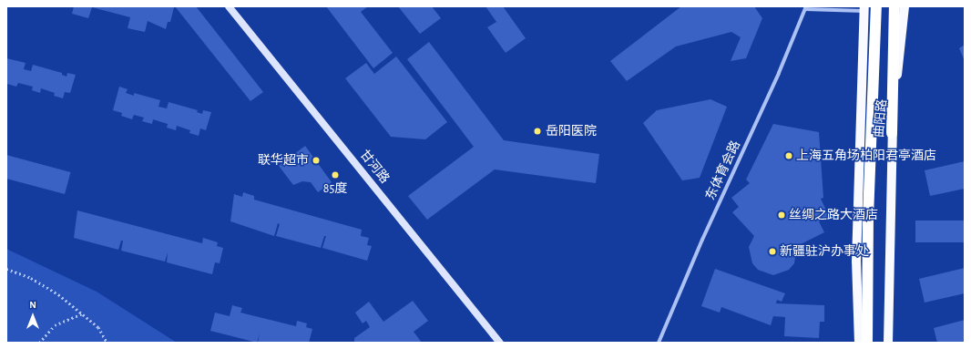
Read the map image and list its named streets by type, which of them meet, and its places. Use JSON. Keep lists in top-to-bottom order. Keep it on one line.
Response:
{"streets":{"main road":["曲阳路"],"street":["甘河路","东体育会路"]},"places":["岳阳医院","上海五角场柏阳君亭酒店","联华超市","85度","丝绸之路大酒店","新疆驻沪办事处"],"north":"top"}
